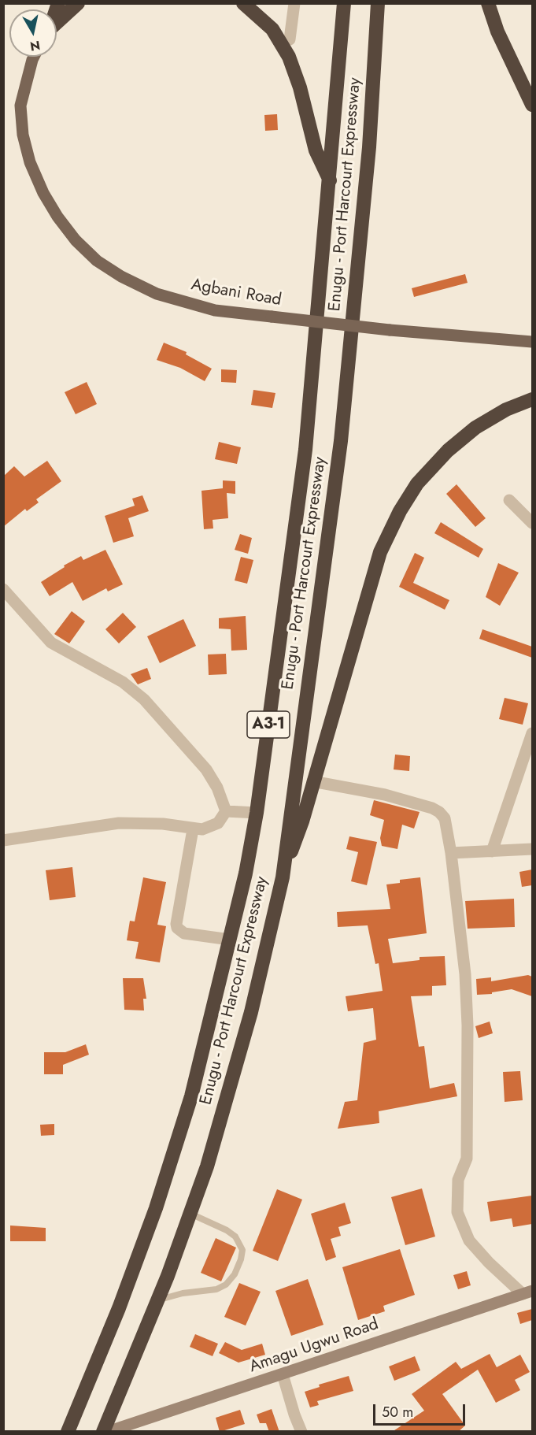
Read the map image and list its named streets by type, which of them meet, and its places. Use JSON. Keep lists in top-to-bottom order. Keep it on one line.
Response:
{"streets":{"highway":["Enugu - Port Harcourt Expressway","A3-1"],"main road":["Agbani Road"],"street":["Amagu Ugwu Road"]},"crossings":[["Enugu - Port Harcourt Expressway","Amagu Ugwu Road"]],"scale_bar":"50 m","north":"bottom"}
